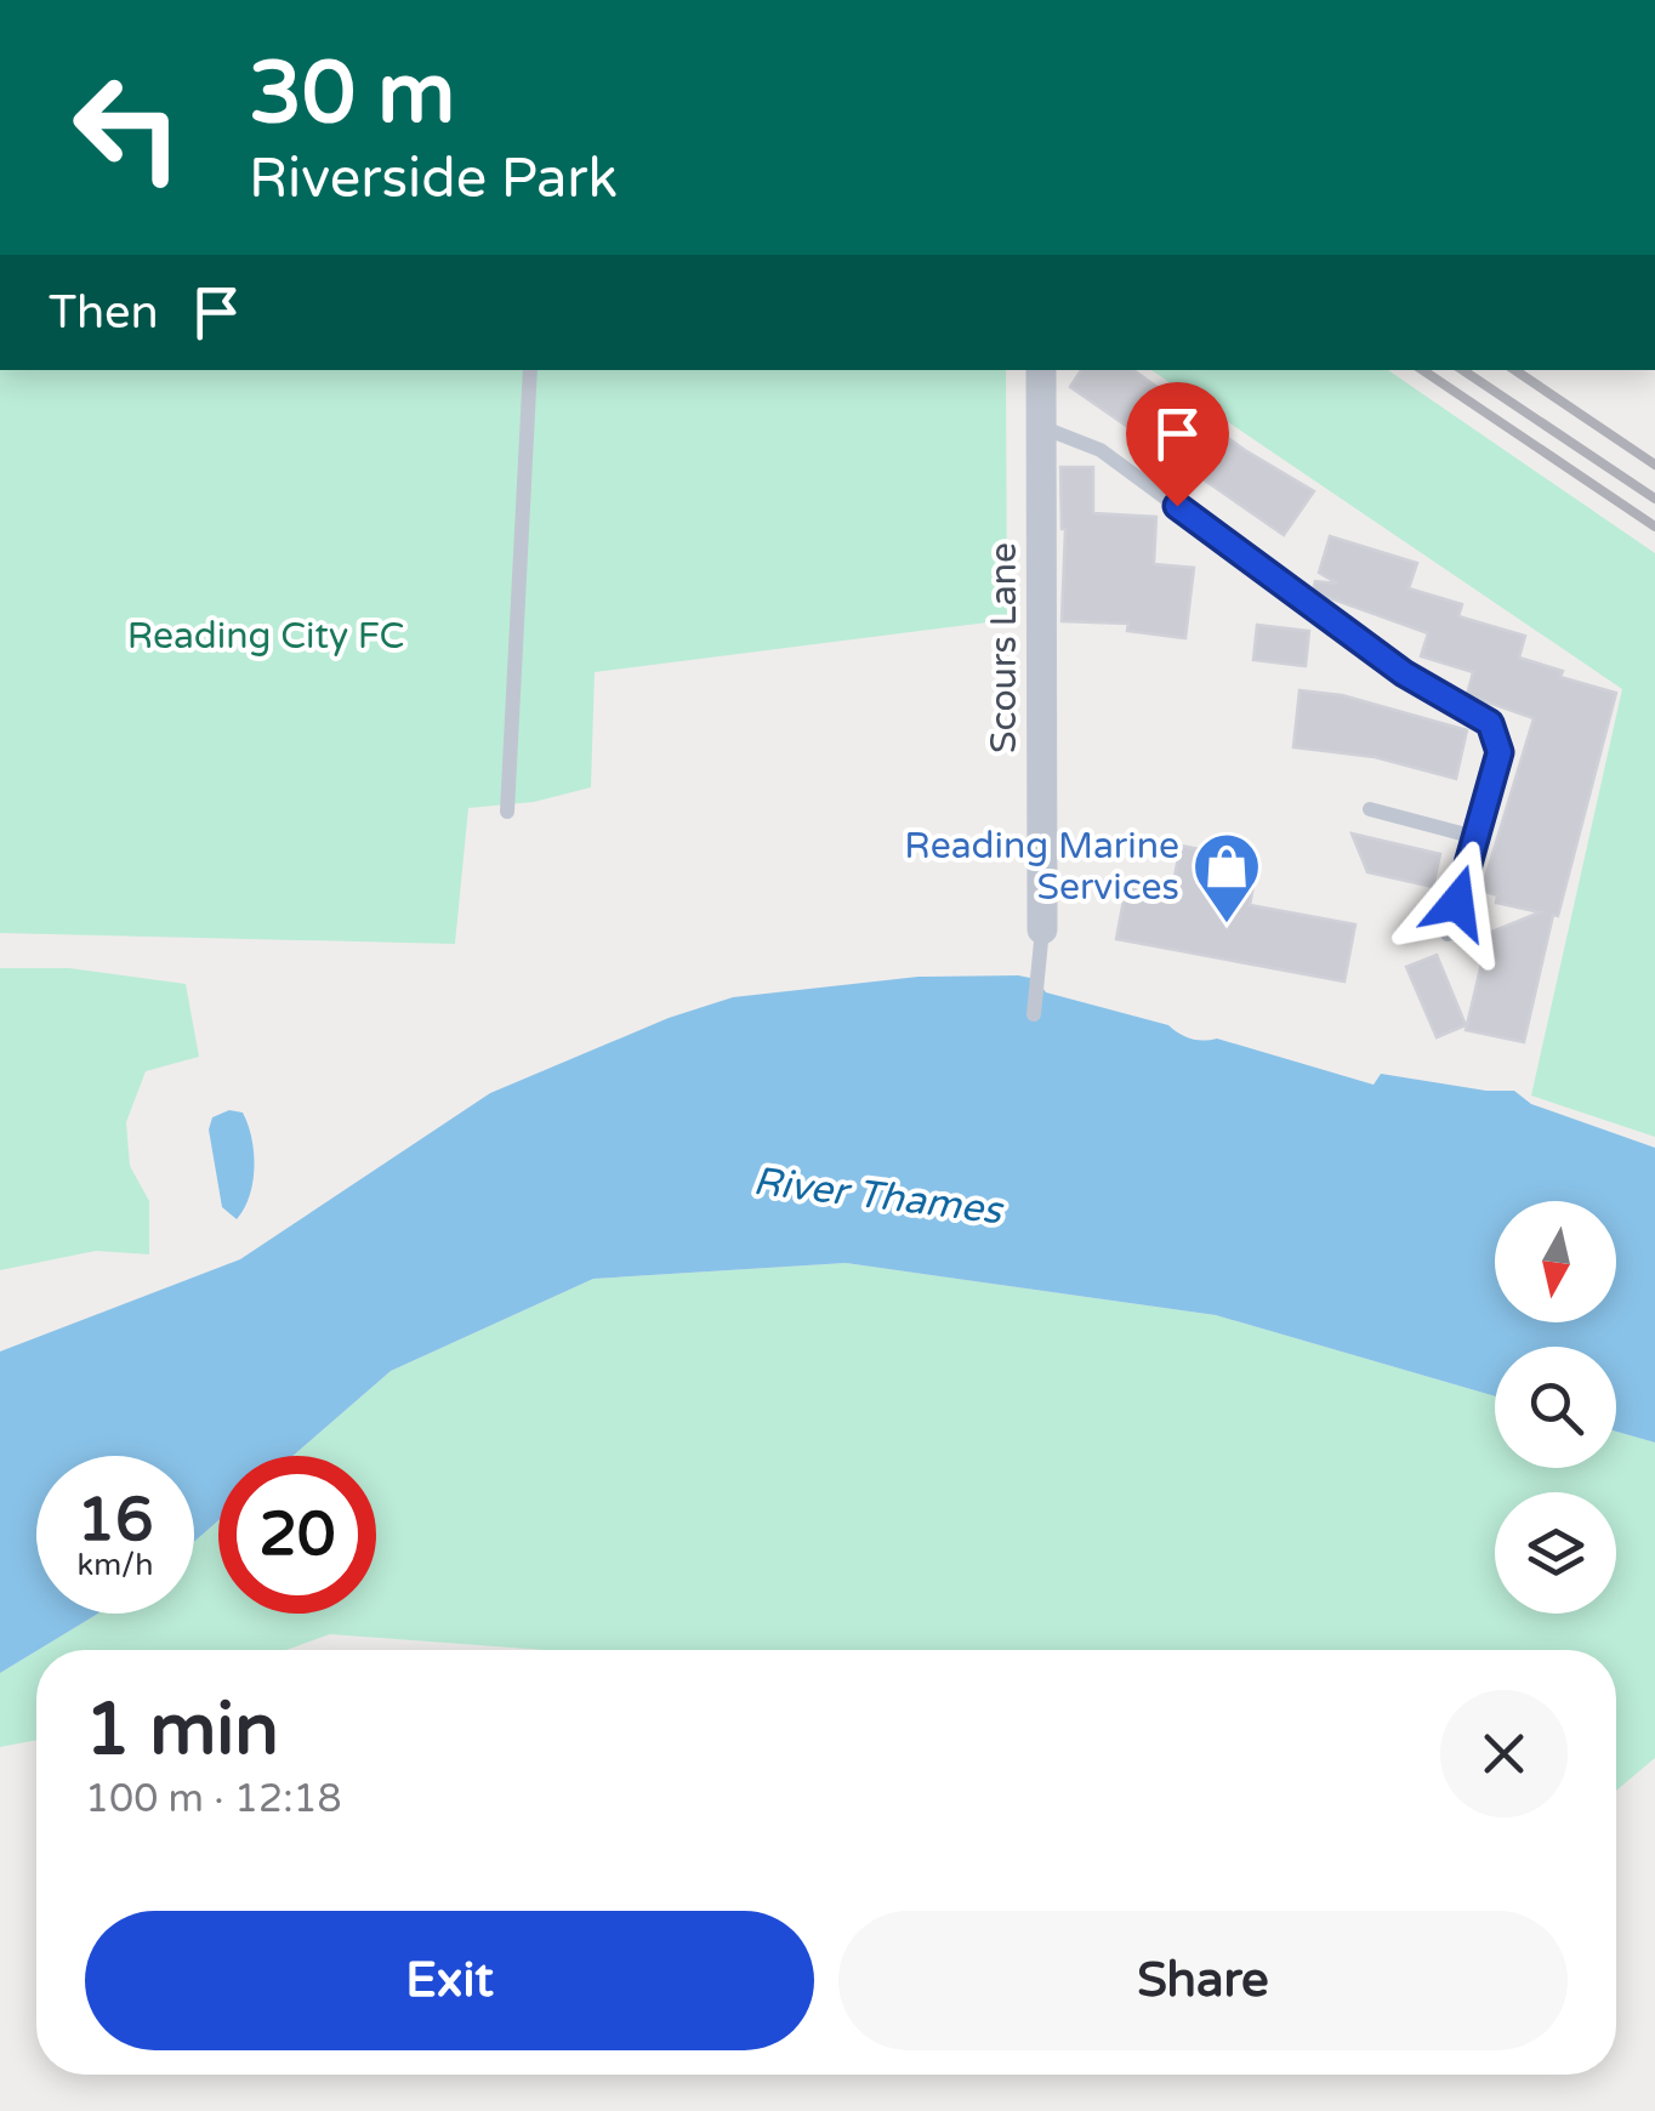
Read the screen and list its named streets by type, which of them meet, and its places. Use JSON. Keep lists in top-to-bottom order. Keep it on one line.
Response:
{"streets":{"street":["Scours Lane"]},"water":["River Thames"],"parks":["Reading City FC"],"places":{"shop":["Reading Marine Services"]},"north":"bottom","page":{"turn":["30 m","Riverside Park"],"then":"Then","speed":"16 km/h","limit":"20","heading":["1 min","100 m · 12:18"],"buttons":["Exit","Share"]}}
